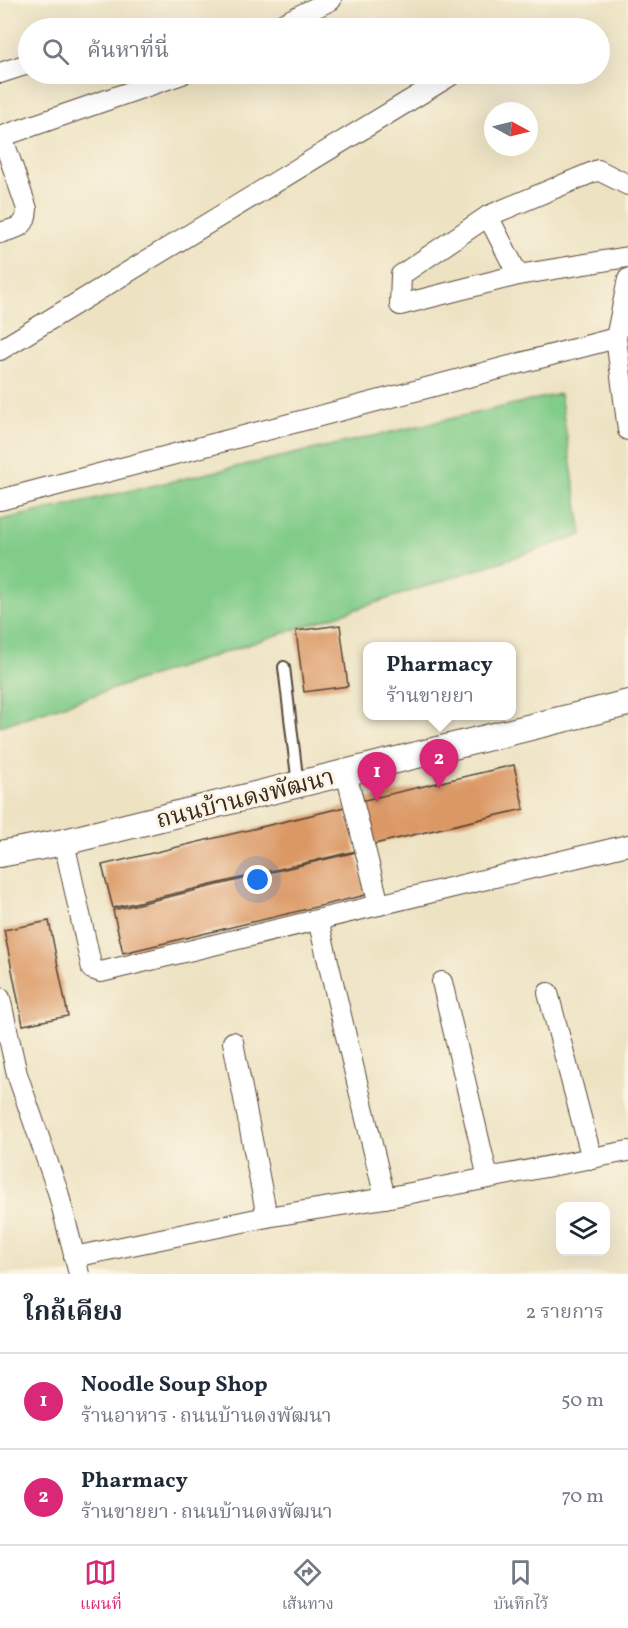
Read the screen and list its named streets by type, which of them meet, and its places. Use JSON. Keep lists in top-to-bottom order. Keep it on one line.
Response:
{"streets":{"street":["ถนนบ้านดงพัฒนา"]},"north":"right","page":{"search":"ค้นหาที่นี่","popup":["Pharmacy","ร้านขายยา"],"pins":["2","1"],"heading":["ใกล้เคียง","2 รายการ"],"list":[{"mark":"1","name":"Noodle Soup Shop","note":"ร้านอาหาร · ถนนบ้านดงพัฒนา","value":"50 m"},{"mark":"2","name":"Pharmacy","note":"ร้านขายยา · ถนนบ้านดงพัฒนา","value":"70 m"}],"nav":["แผนที่","เส้นทาง","บันทึกไว้"]}}
